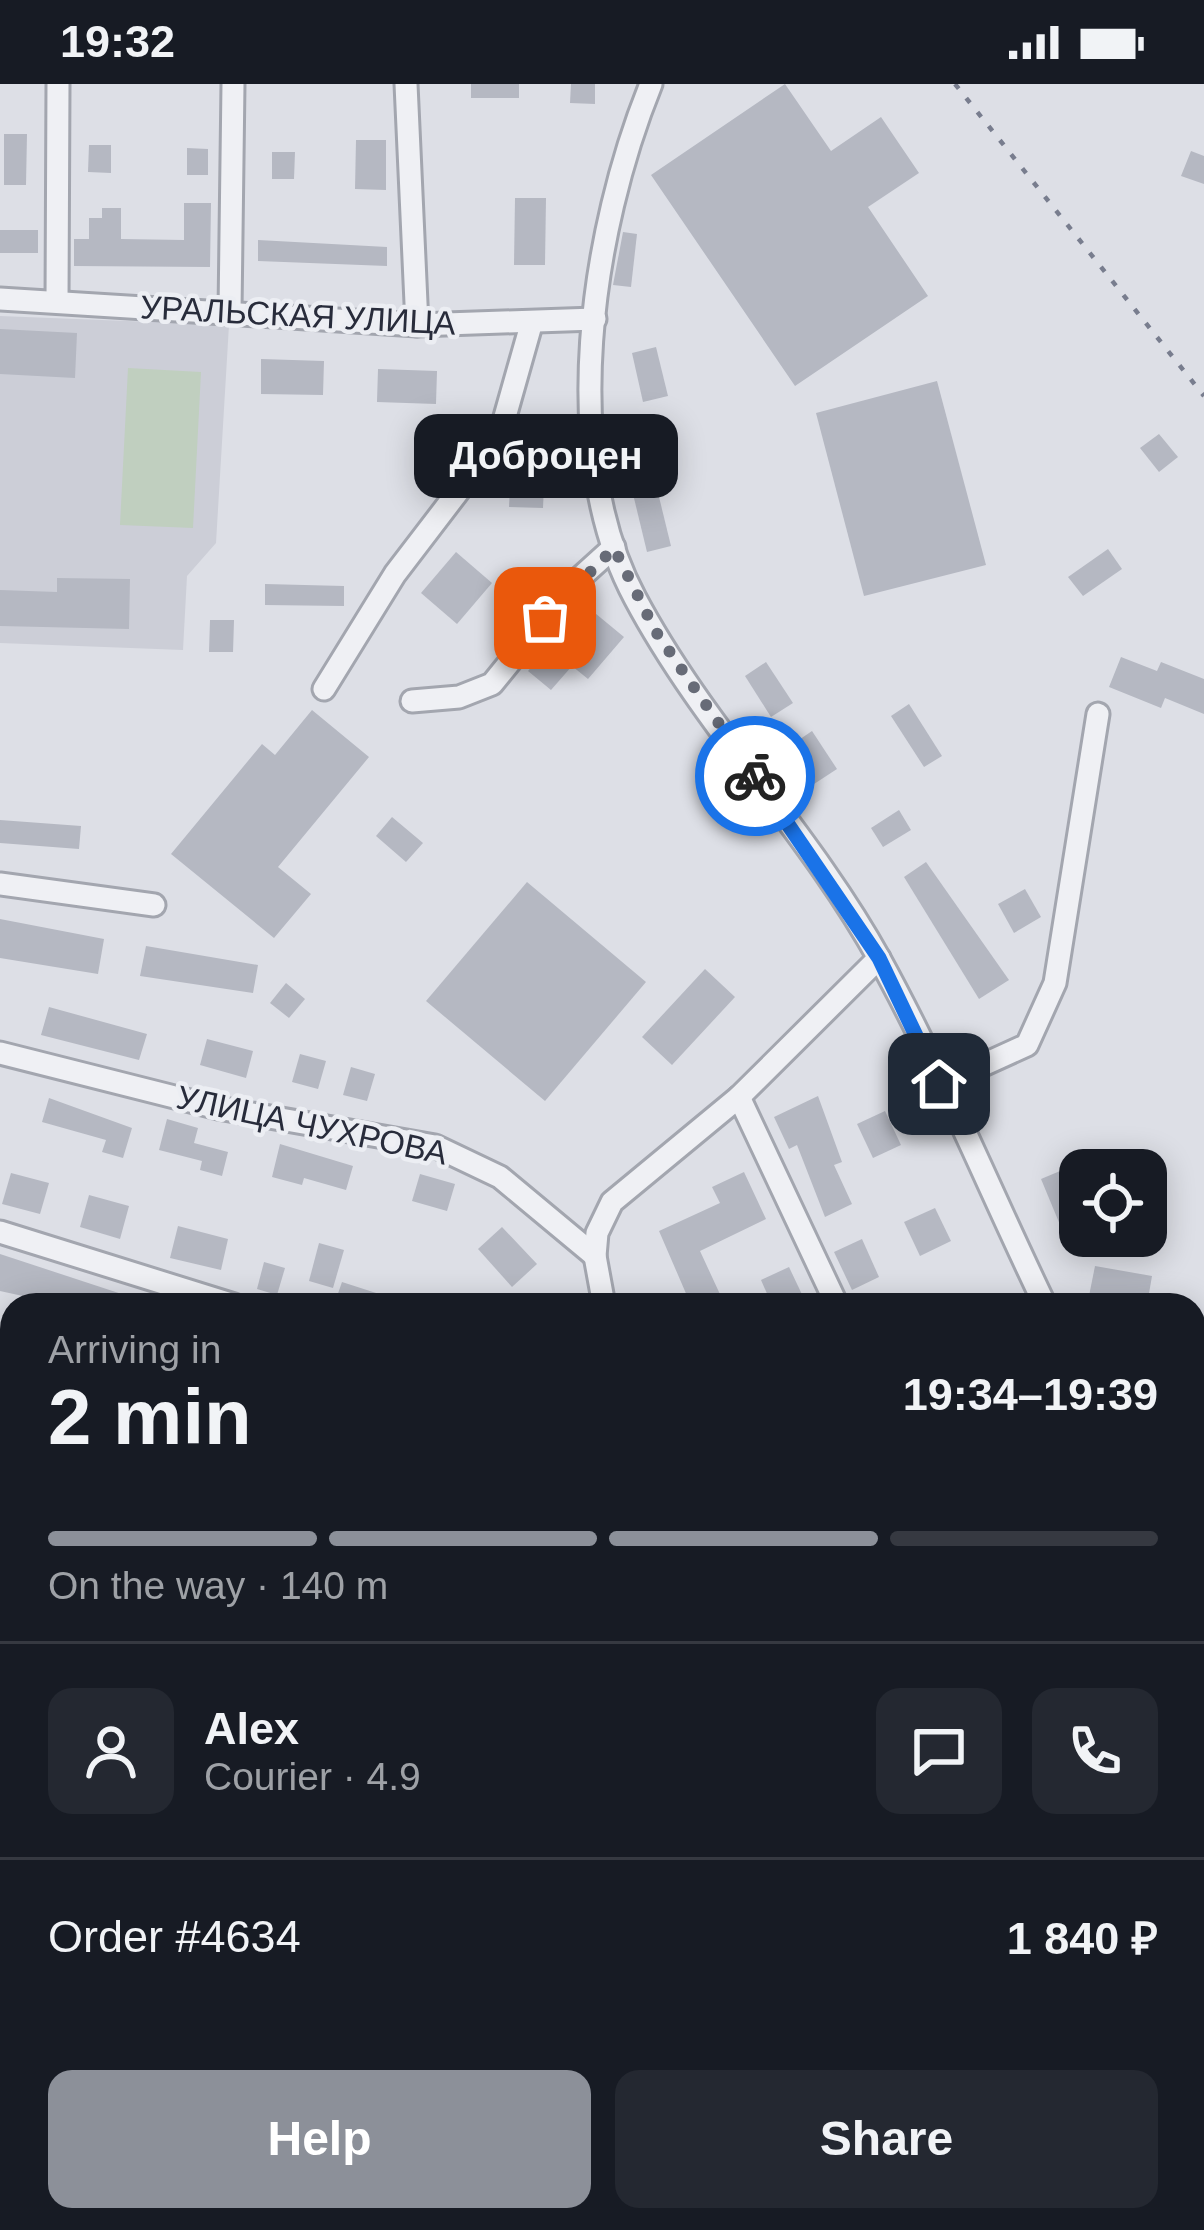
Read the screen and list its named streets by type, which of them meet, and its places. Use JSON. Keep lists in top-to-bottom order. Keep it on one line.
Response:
{"streets":{"street":["УРАЛЬСКАЯ УЛИЦА","УЛИЦА ЧУХРОВА"]},"places":["Доброцен"],"page":{"status":"19:32","bubble":"Доброцен","heading":["2 min","Arriving in","19:34–19:39"],"panel":["Alex","Courier · 4.9","Order #4634","1 840 ₽"],"bar":"On the way · 140 m","buttons":["Help","Share"]}}
